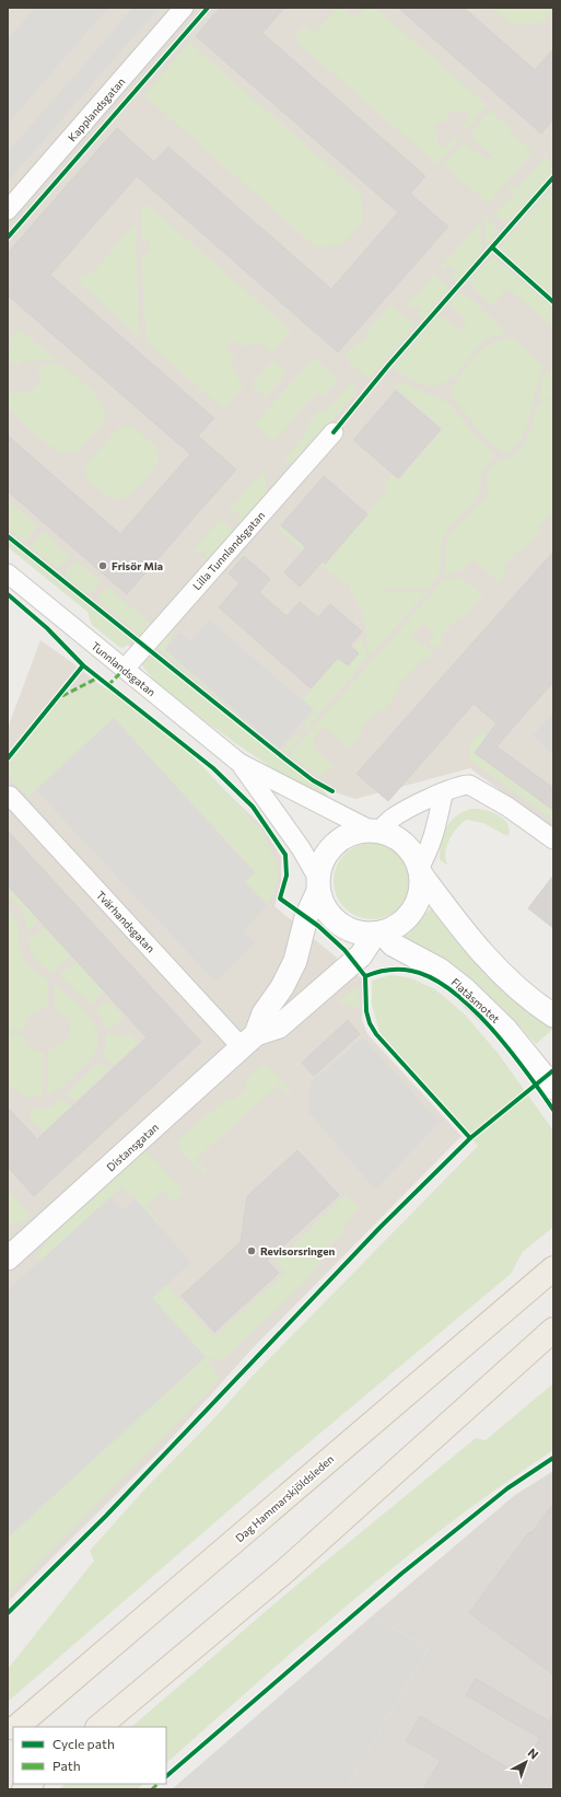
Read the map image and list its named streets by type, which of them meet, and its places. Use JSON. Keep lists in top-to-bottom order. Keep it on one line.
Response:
{"streets":{"main road":["Dag Hammarskjöldsleden"],"street":["Kapplandsgatan","Lilla Tunnlandsgatan","Tunnlandsgatan","Tvärhandsgatan","Flatåsmotet","Distansgatan"]},"crossings":[["Lilla Tunnlandsgatan","Tunnlandsgatan"],["Tunnlandsgatan","Flatåsmotet"],["Tunnlandsgatan","Distansgatan"],["Tvärhandsgatan","Distansgatan"],["Flatåsmotet","Distansgatan"]],"places":["Frisör Mia","Revisorsringen"],"legend":["Cycle path","Path"],"north":"top right"}
